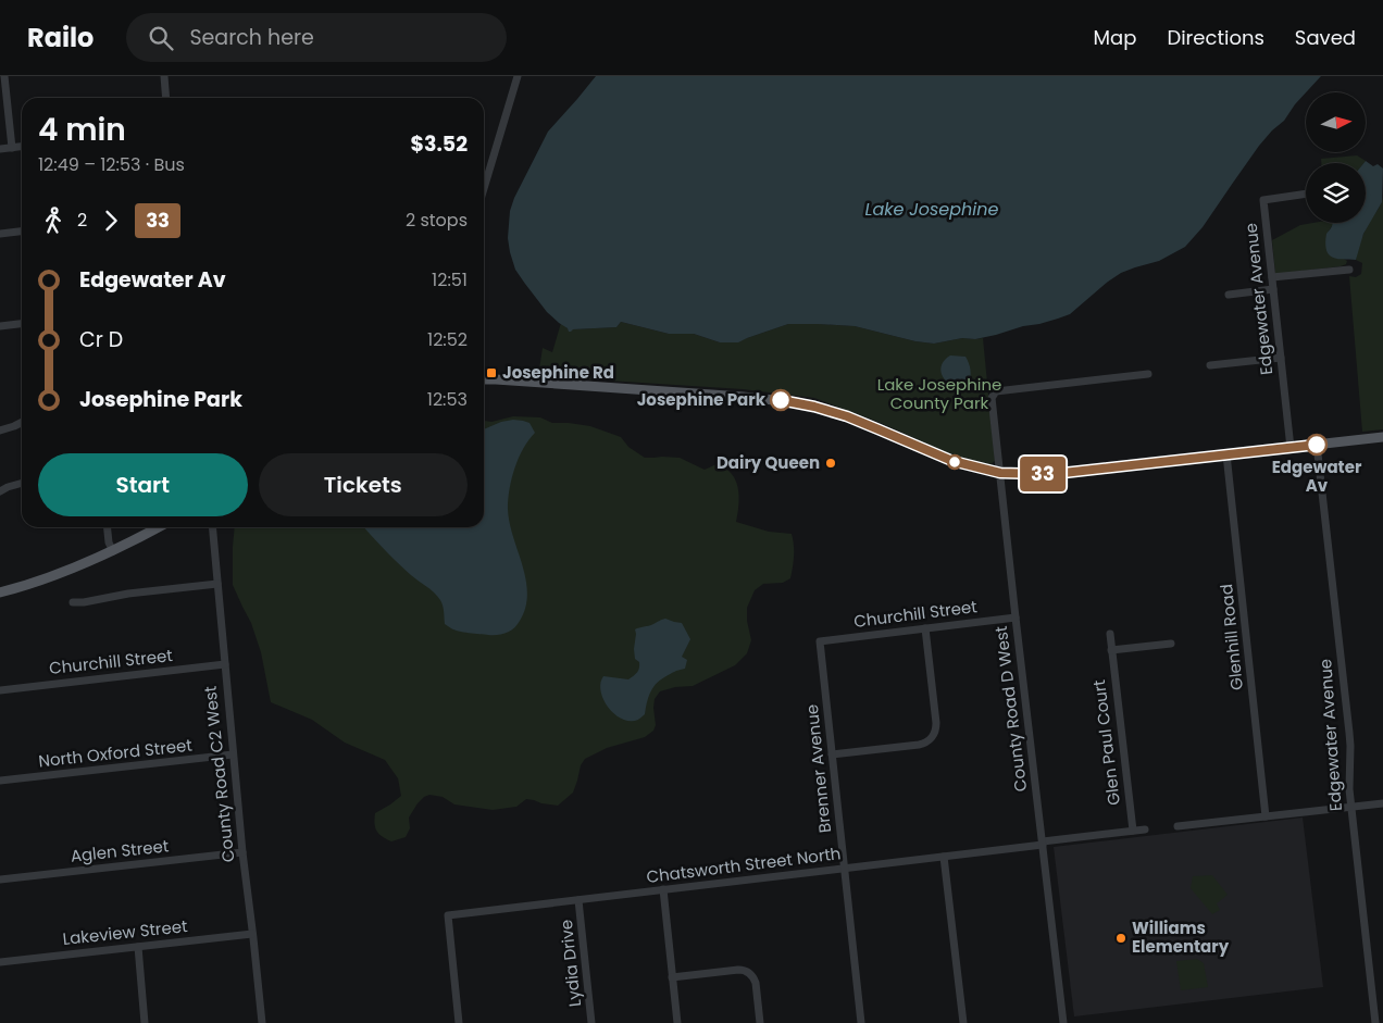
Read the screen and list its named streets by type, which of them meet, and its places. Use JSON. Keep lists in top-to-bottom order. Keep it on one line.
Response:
{"streets":{"street":["Edgewater Avenue","Churchill Street","Glenhill Road","County Road D West","Glen Paul Court","North Oxford Street","Brenner Avenue","County Road C2 West","Aglen Street","Chatsworth Street North","Lakeview Street","Lydia Drive"]},"crossings":[["Churchill Street","County Road D West"],["Churchill Street","Brenner Avenue"],["Churchill Street","County Road C2 West"],["County Road D West","Chatsworth Street North"],["Glen Paul Court","Chatsworth Street North"],["North Oxford Street","County Road C2 West"],["Brenner Avenue","Chatsworth Street North"],["County Road C2 West","Aglen Street"],["County Road C2 West","Lakeview Street"],["Chatsworth Street North","Lydia Drive"]],"water":["Lake Josephine"],"parks":["Lake Josephine County Park"],"places":{"transit":["Josephine Rd"],"other":["Josephine Park","Edgewater Av","Dairy Queen","Williams Elementary"]},"lines":["bus line 33"],"north":"right","page":{"header":"Railo","search":"Search here","nav":["Map","Directions","Saved"],"on_map":"33","heading":["4 min","12:49 – 12:53 · Bus","$3.52"],"legs":["2","33","2 stops"],"list":[{"name":"Edgewater Av","value":"12:51"},{"name":"Cr D","value":"12:52"},{"name":"Josephine Park","value":"12:53"}],"buttons":["Start","Tickets"]}}
